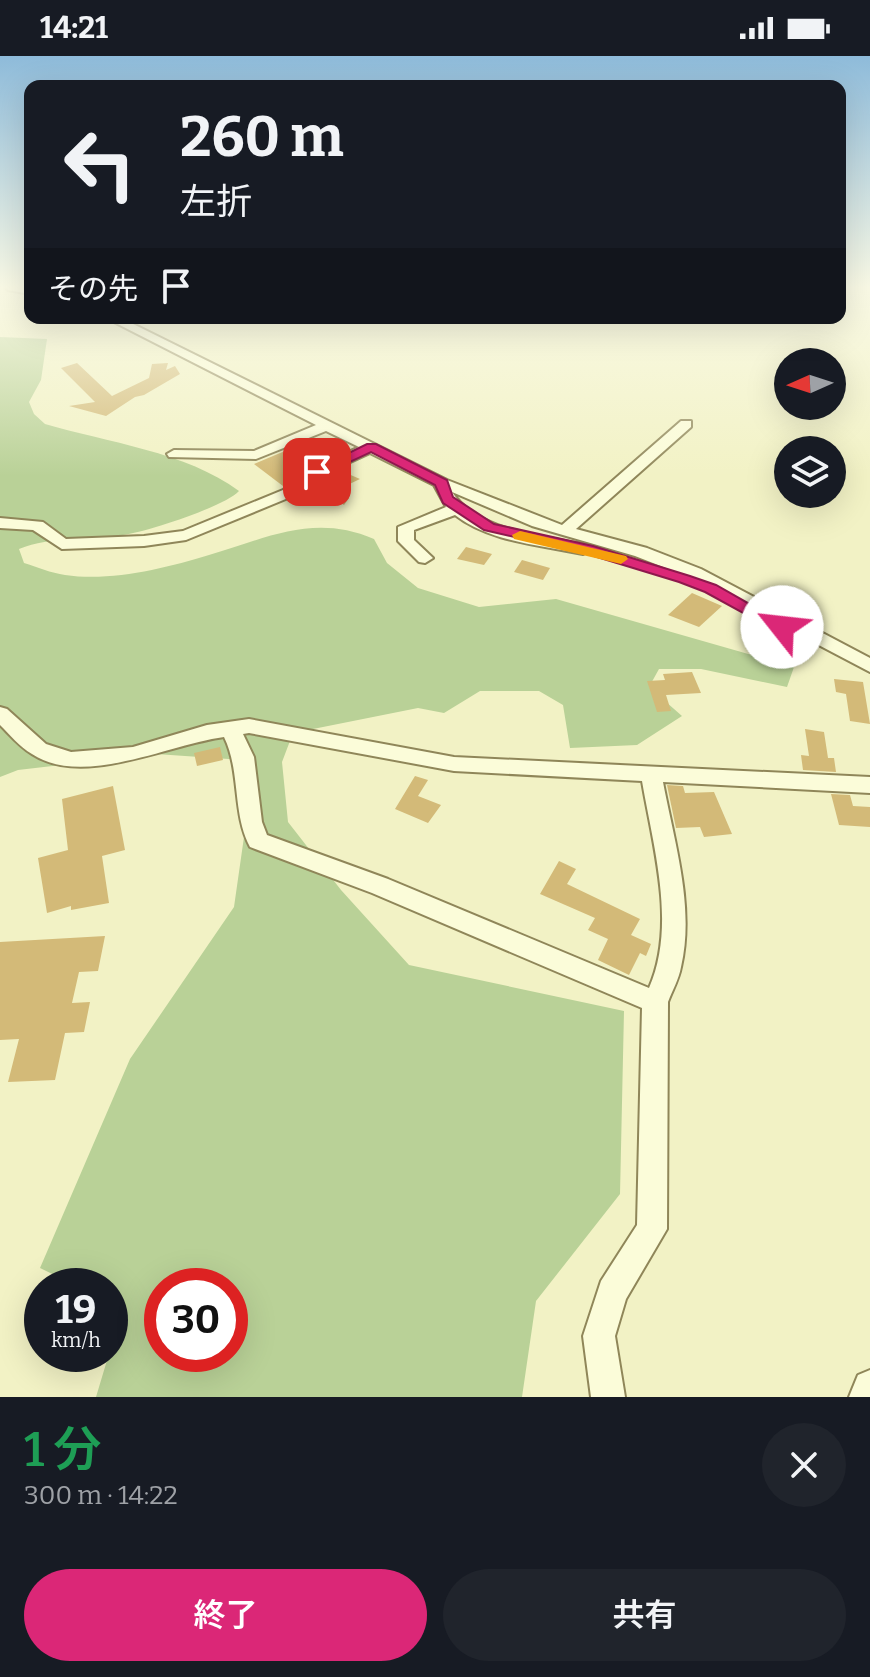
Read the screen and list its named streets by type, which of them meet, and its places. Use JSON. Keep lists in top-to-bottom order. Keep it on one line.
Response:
{"north":"left","page":{"status":"14:21","turn":["260 m","左折"],"then":"その先","speed":"19 km/h","limit":"30","heading":["1 分","300 m · 14:22"],"buttons":["終了","共有"]}}
